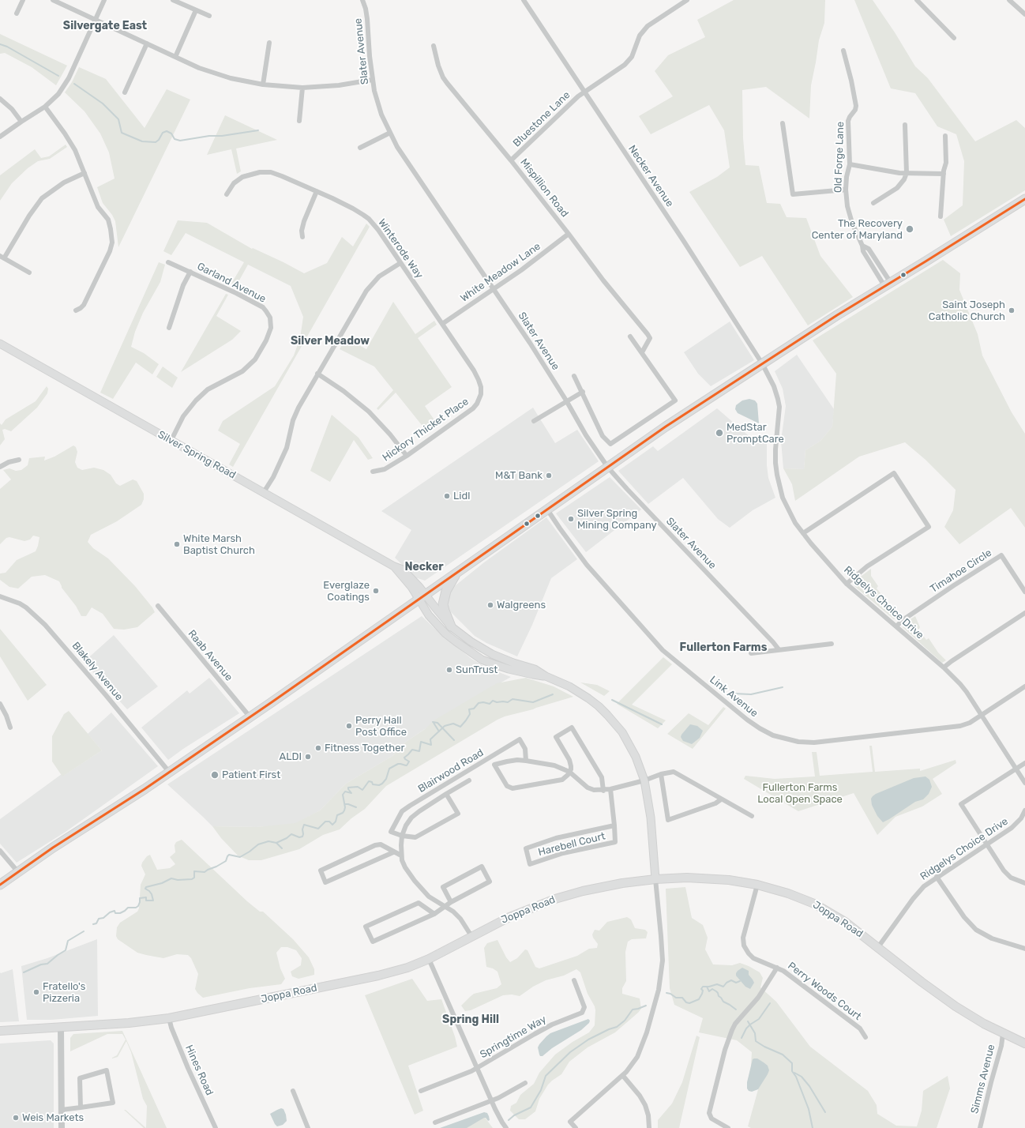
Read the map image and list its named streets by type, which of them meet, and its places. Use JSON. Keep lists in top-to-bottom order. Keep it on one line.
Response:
{"streets":{"main road":["Silver Spring Road","Joppa Road"],"street":["Slater Avenue","Bluestone Lane","Old Forge Lane","Necker Avenue","Mispillion Road","Winterode Way","White Meadow Lane","Garland Avenue","Hickory Thicket Place","Timahoe Circle","Ridgelys Choice Drive","Raab Avenue","Blakely Avenue","Link Avenue","Blairwood Road","Harebell Court","Perry Woods Court","Springtime Way","Hines Road","Simms Avenue"]},"crossings":[["Slater Avenue","White Meadow Lane"],["Bluestone Lane","Necker Avenue"],["Bluestone Lane","Mispillion Road"],["Necker Avenue","Ridgelys Choice Drive"],["Mispillion Road","White Meadow Lane"],["Winterode Way","White Meadow Lane"],["Winterode Way","Hickory Thicket Place"],["Garland Avenue","Silver Spring Road"],["Silver Spring Road","Joppa Road"],["Timahoe Circle","Ridgelys Choice Drive"],["Ridgelys Choice Drive","Link Avenue"],["Ridgelys Choice Drive","Joppa Road"],["Joppa Road","Perry Woods Court"],["Joppa Road","Hines Road"],["Joppa Road","Simms Avenue"]],"districts":["Silvergate East","Silver Meadow","Necker","Fullerton Farms","Spring Hill"],"parks":["Fullerton Farms Local Open Space"],"places":["The Recovery Center of Maryland","Saint Joseph Catholic Church","MedStar PromptCare","M&T Bank","Lidl","Silver Spring Mining Company","White Marsh Baptist Church","Everglaze Coatings","Walgreens","SunTrust","Perry Hall Post Office","Fitness Together","ALDI","Patient First","Fratello's Pizzeria","Weis Markets"]}
